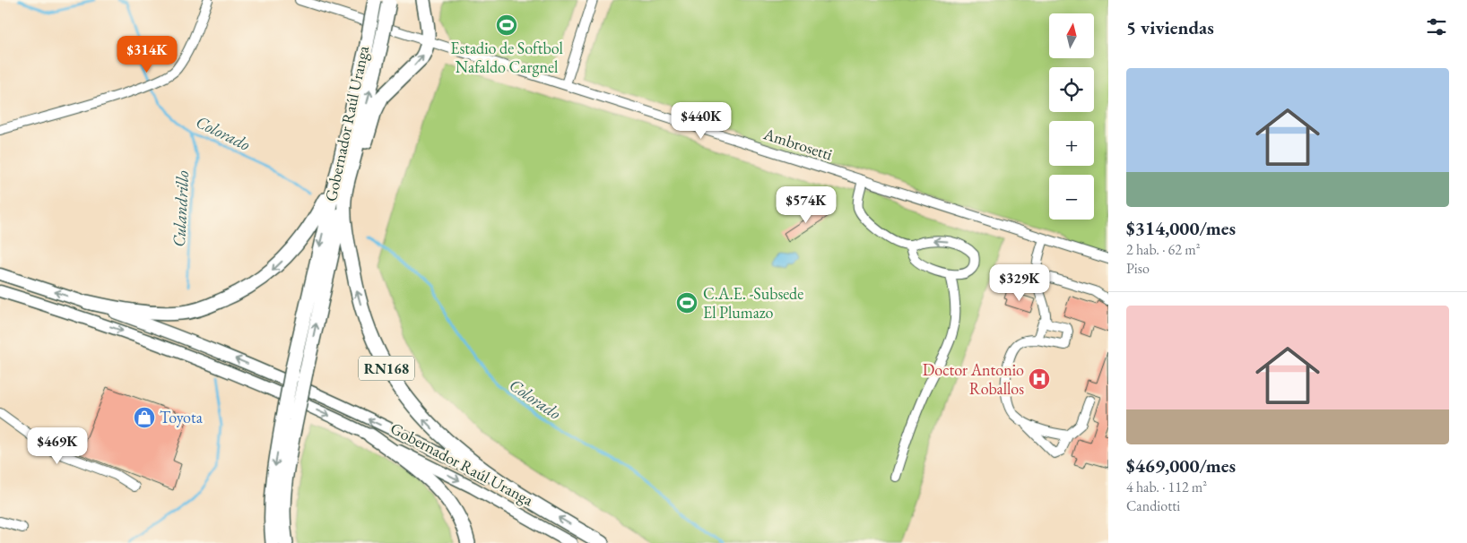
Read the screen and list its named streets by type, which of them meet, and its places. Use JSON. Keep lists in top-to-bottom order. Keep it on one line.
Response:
{"streets":{"highway":["Gobernador Raúl Uranga","RN168"],"street":["Ambrosetti"]},"water":["Colorado","Culandrillo"],"places":{"sports":["Estadio de Softbol Nafaldo Cargnel","C.A.E. -Subsede El Plumazo"],"hospital":["Doctor Antonio Roballos"],"shop":["Toyota"]},"north":"top","page":{"heading":"5 viviendas","map_buttons":["+","−"],"price":["$314K","$440K","$574K","$329K","$469K"],"list":[{"name":"$314,000/mes","note":"2 hab. · 62 m² · Piso"},{"name":"$469,000/mes","note":"4 hab. · 112 m² · Candiotti"}]}}
